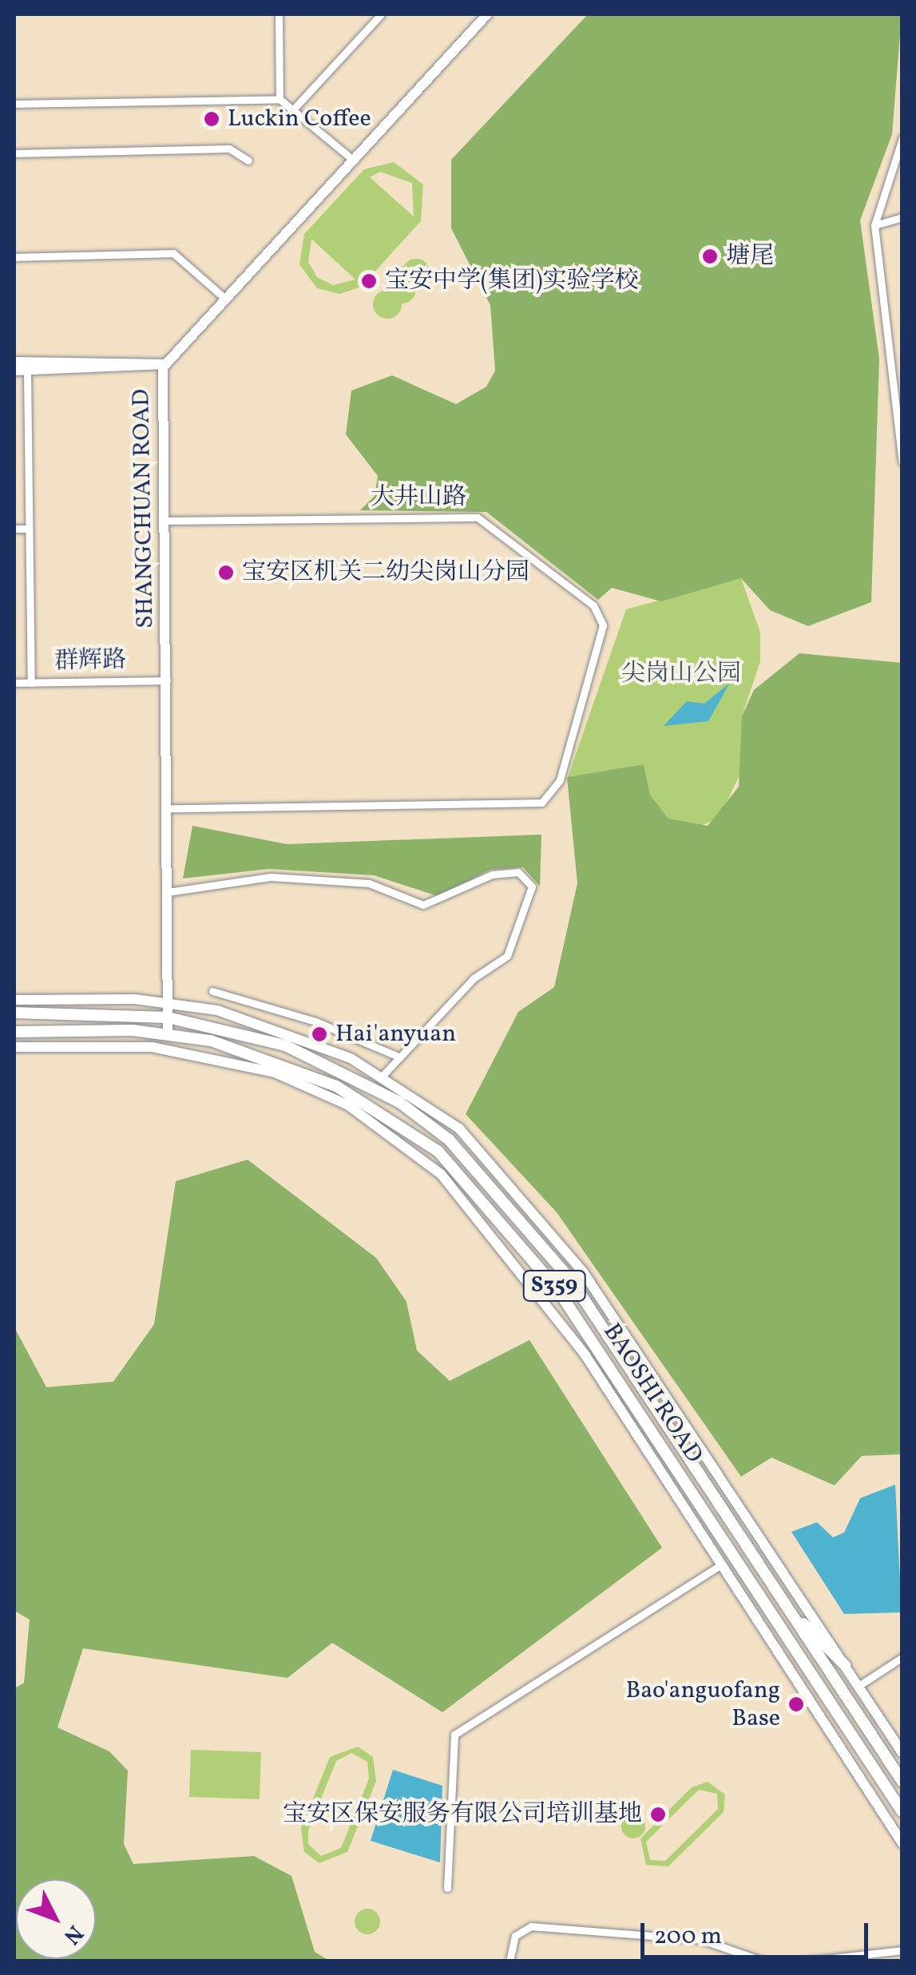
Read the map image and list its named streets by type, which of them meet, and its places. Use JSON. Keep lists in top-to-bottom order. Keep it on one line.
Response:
{"streets":{"main road":["SHANGCHUAN ROAD","S359","BAOSHI ROAD"],"street":["大井山路","群辉路"]},"crossings":[["大井山路","SHANGCHUAN ROAD"],["SHANGCHUAN ROAD","群辉路"],["SHANGCHUAN ROAD","BAOSHI ROAD"]],"parks":["尖岗山公园"],"places":["Luckin Coffee","塘尾","宝安中学(集团)实验学校","宝安区机关二幼尖岗山分园","Hai'anyuan","Bao'anguofang Base","宝安区保安服务有限公司培训基地"],"scale_bar":"200 m","north":"bottom right"}
